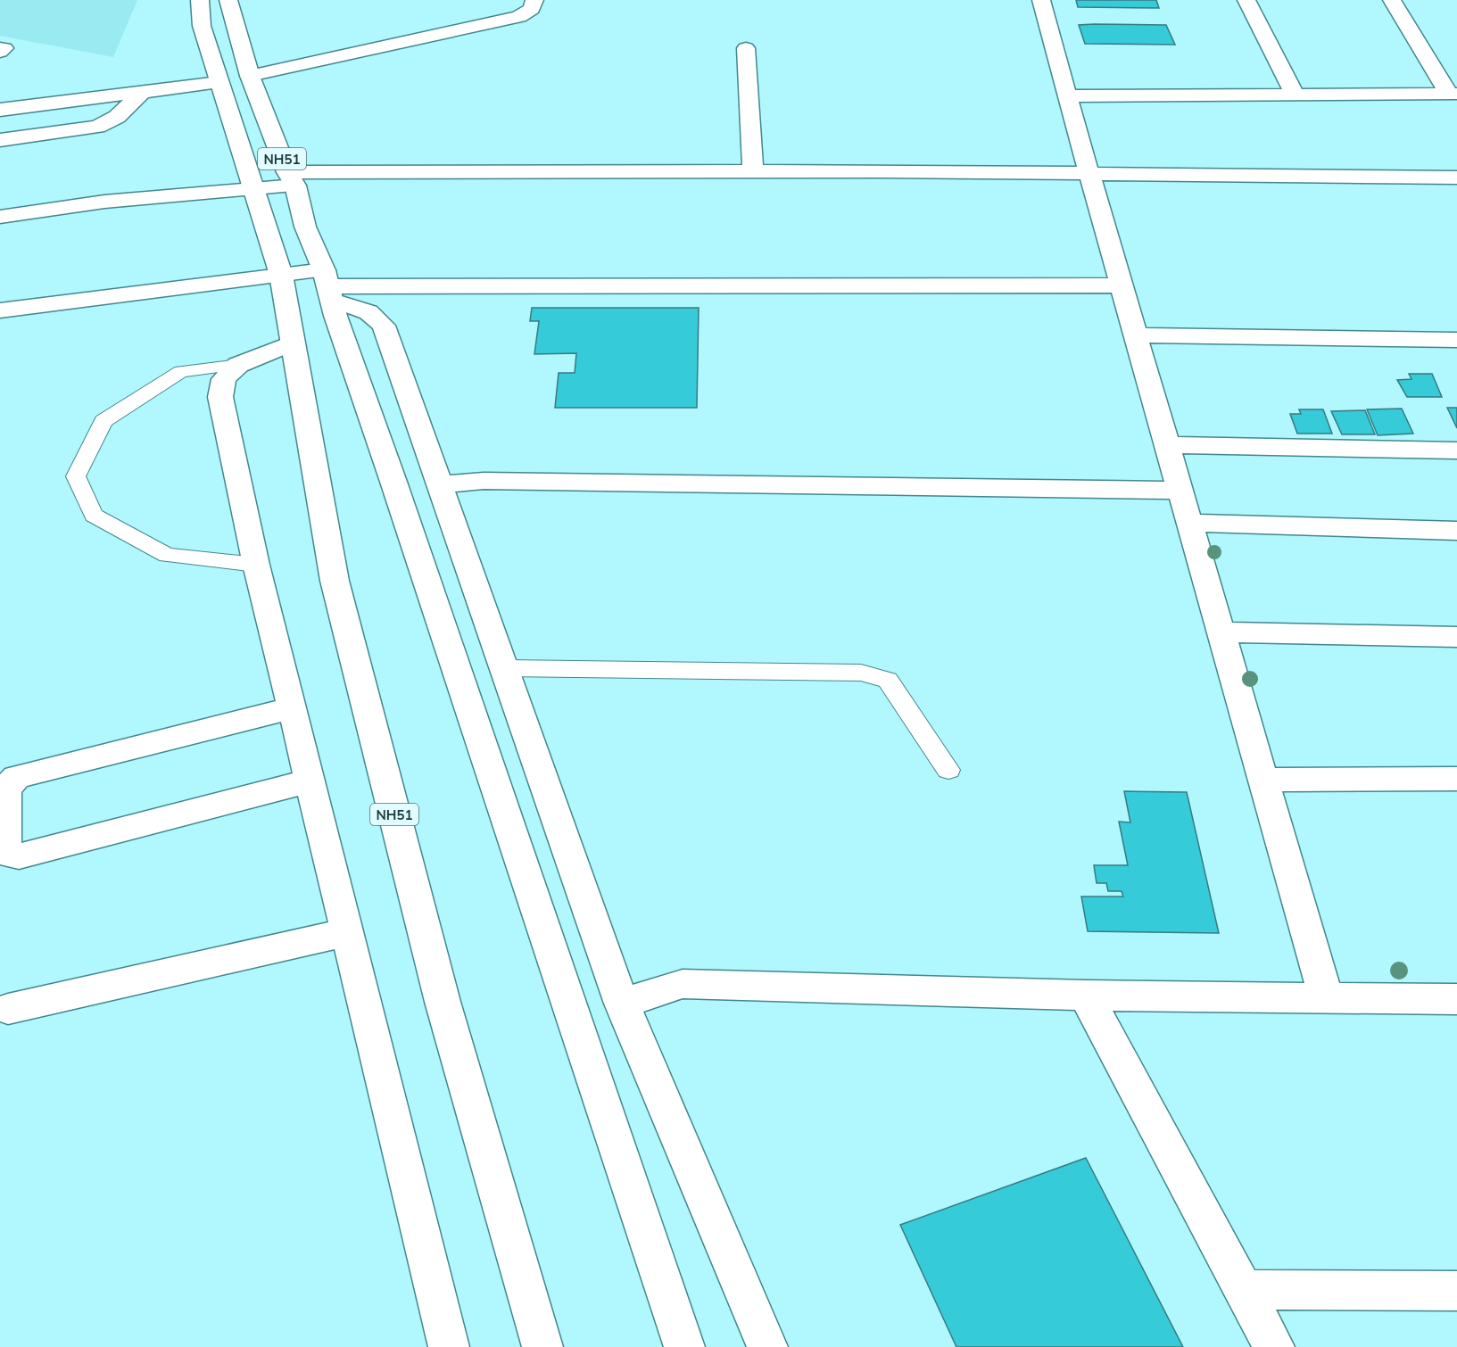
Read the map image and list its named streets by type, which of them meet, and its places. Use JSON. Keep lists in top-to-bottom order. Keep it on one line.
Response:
{"streets":{"main road":["NH51"]}}
